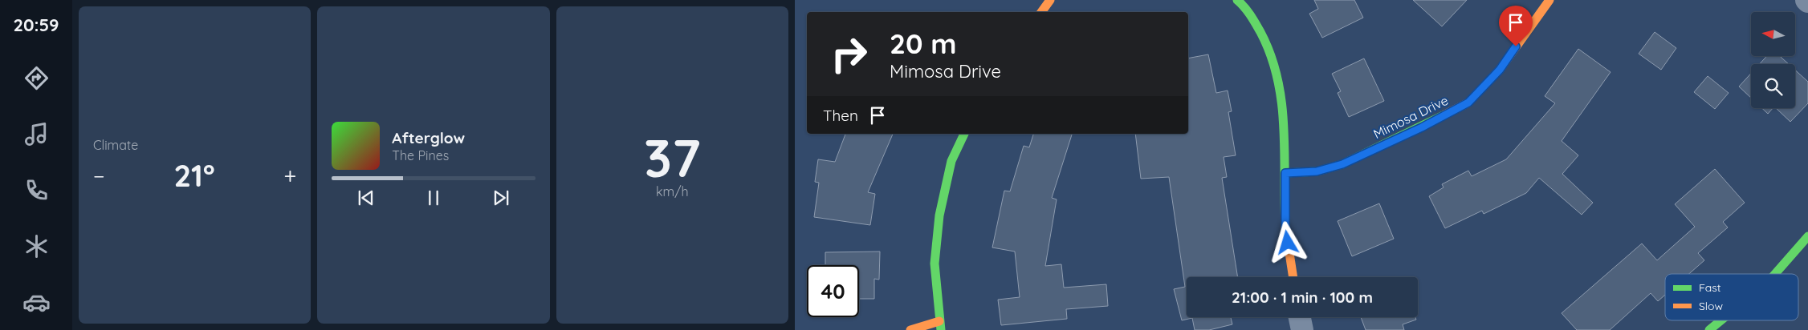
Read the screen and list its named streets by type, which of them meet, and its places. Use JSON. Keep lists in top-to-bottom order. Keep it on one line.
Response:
{"streets":{"street":["Mimosa Drive"]},"legend":["Fast","Slow"],"north":"left","page":{"tabs":"20:59","tile":["Climate",["37","km/h"]],"turn":["20 m","Mimosa Drive"],"then":"Then","song":["Afterglow","The Pines"],"heat":["−","21°","+"],"limit":"40","trip":"21:00 · 1 min · 100 m"}}
